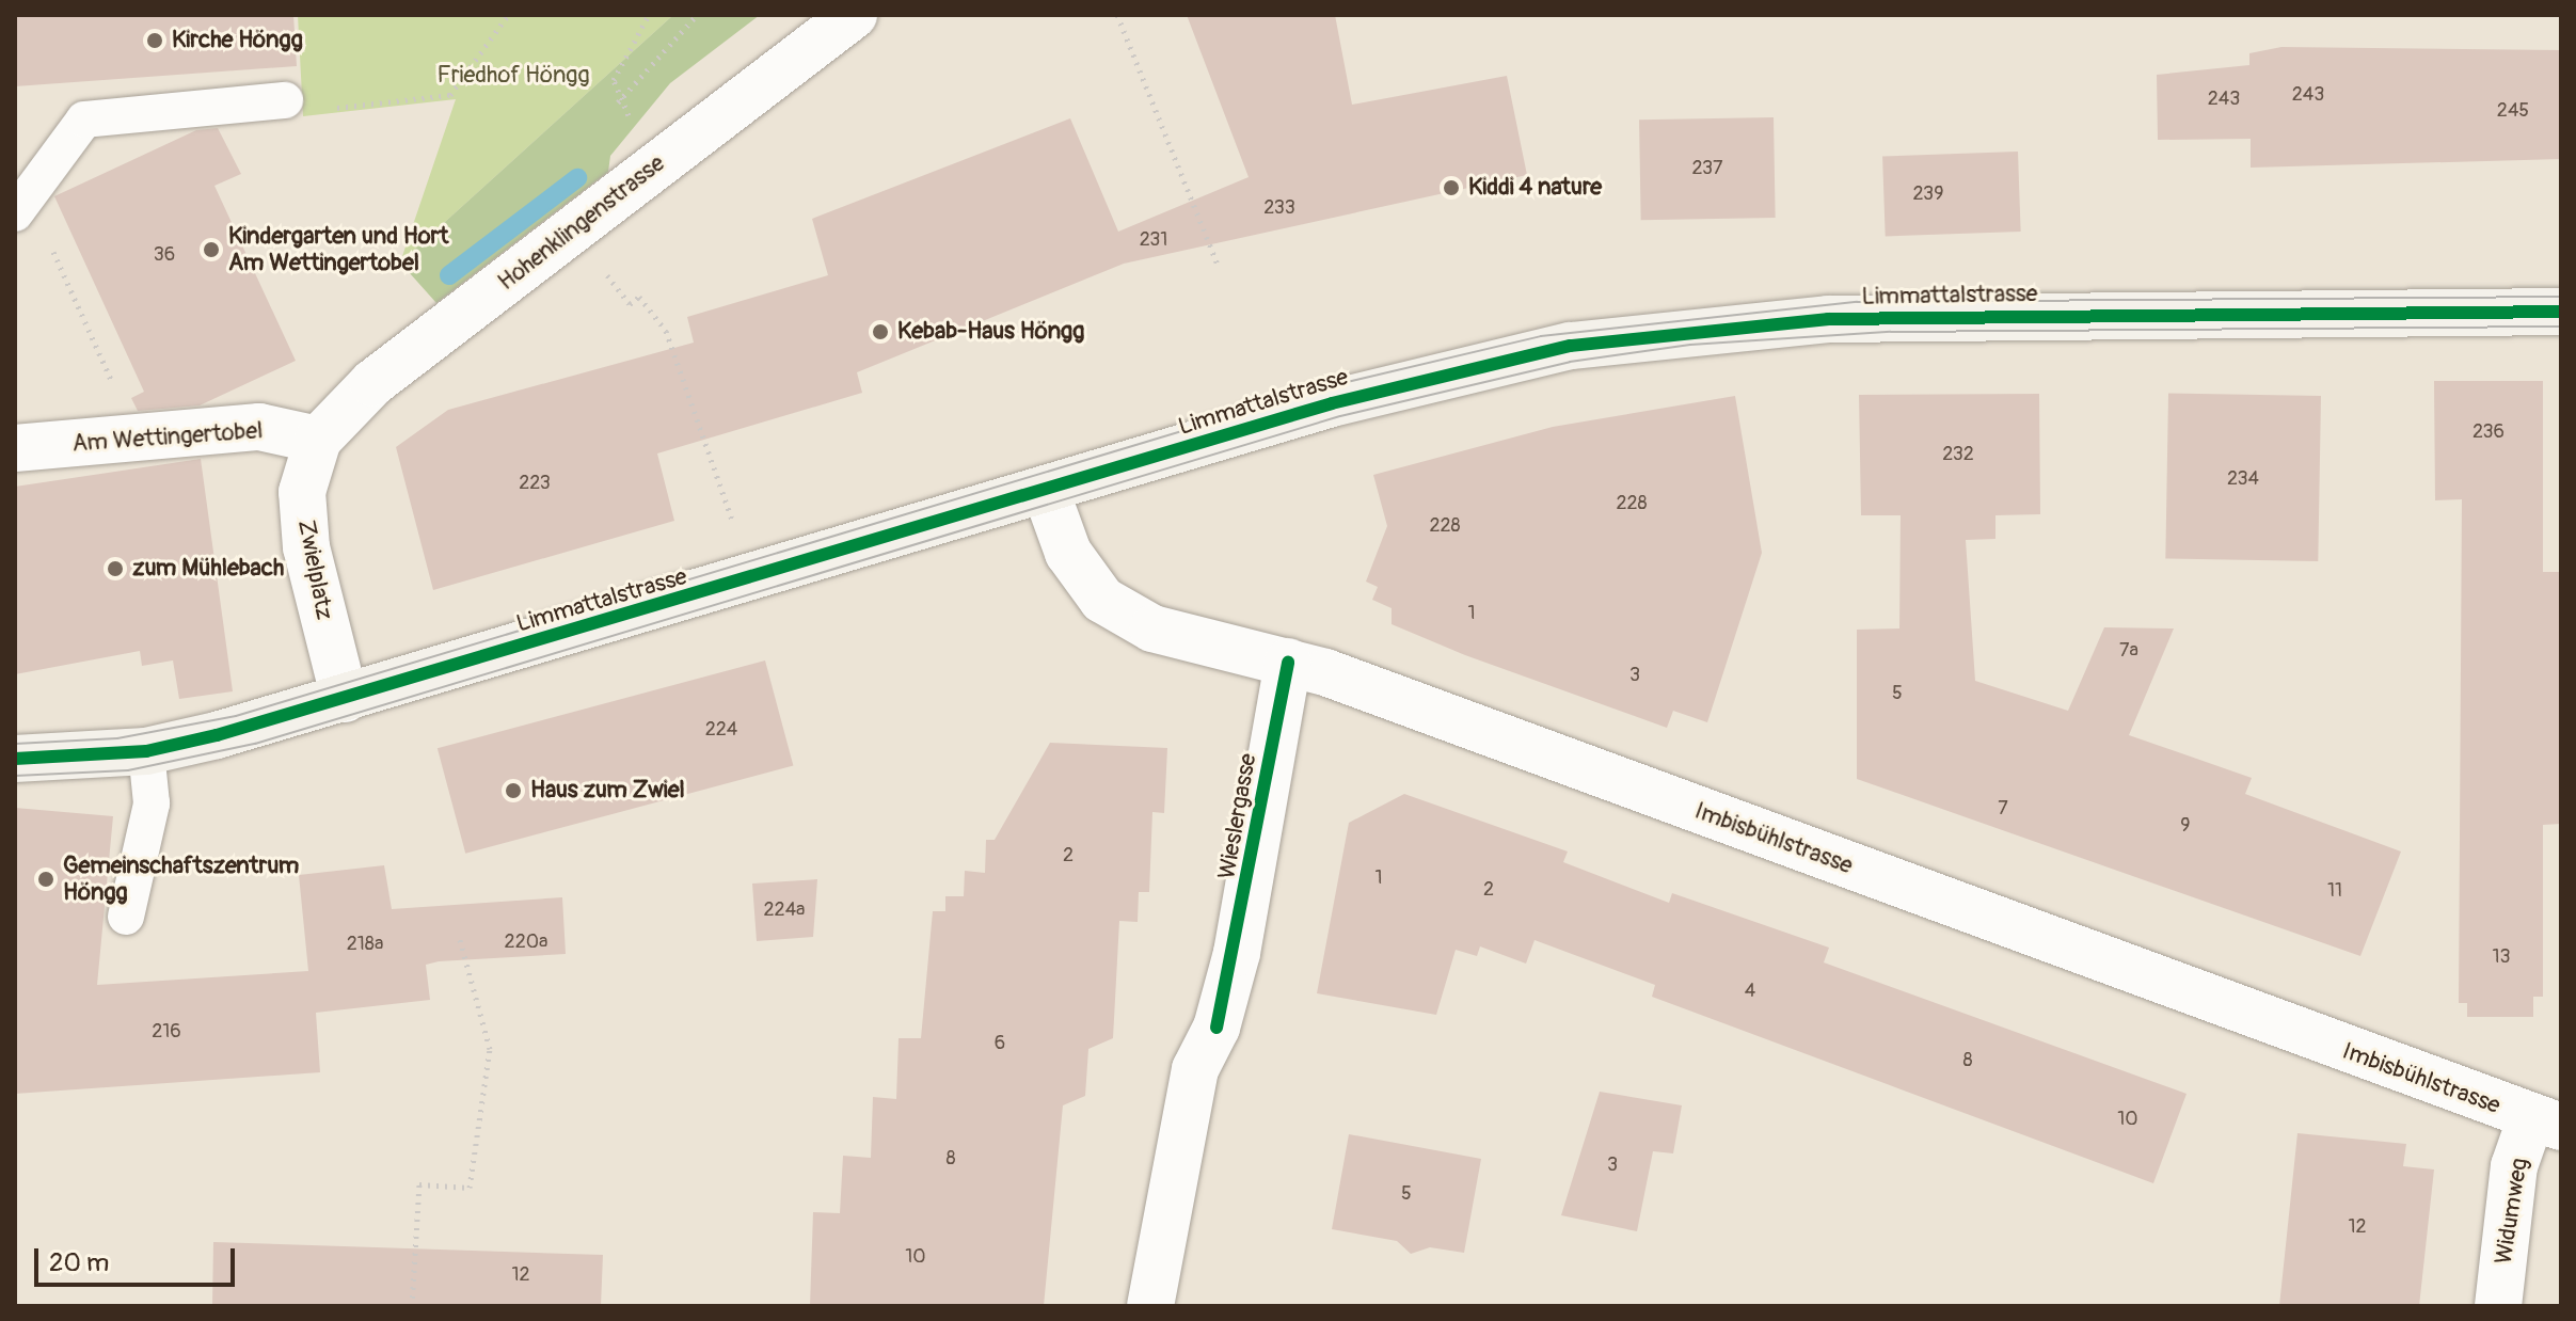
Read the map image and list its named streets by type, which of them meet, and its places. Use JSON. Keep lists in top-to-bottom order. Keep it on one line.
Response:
{"streets":{"street":["Hohenklingenstrasse","Limmattalstrasse","Am Wettingertobel","Zwielplatz","Wieslergasse","Imbisbühlstrasse","Widumweg"]},"crossings":[["Hohenklingenstrasse","Am Wettingertobel"],["Hohenklingenstrasse","Zwielplatz"],["Limmattalstrasse","Zwielplatz"],["Limmattalstrasse","Imbisbühlstrasse"],["Am Wettingertobel","Zwielplatz"],["Wieslergasse","Imbisbühlstrasse"],["Imbisbühlstrasse","Widumweg"]],"parks":["Friedhof Höngg"],"places":["Kirche Höngg","Kiddi 4 nature","Kindergarten und Hort Am Wettingertobel","Kebab-Haus Höngg","zum Mühlebach","Haus zum Zwiel","Gemeinschaftszentrum Höngg"],"house_numbers":["243","243","245","237","239","233","231","36","236","232","234","223","228","228","1","7a","3","5","224","7","9","2","1","2","11","224a","220a","218a","13","4","216","6","8","10","8","3","5","12","10","12"],"scale_bar":"20 m"}
